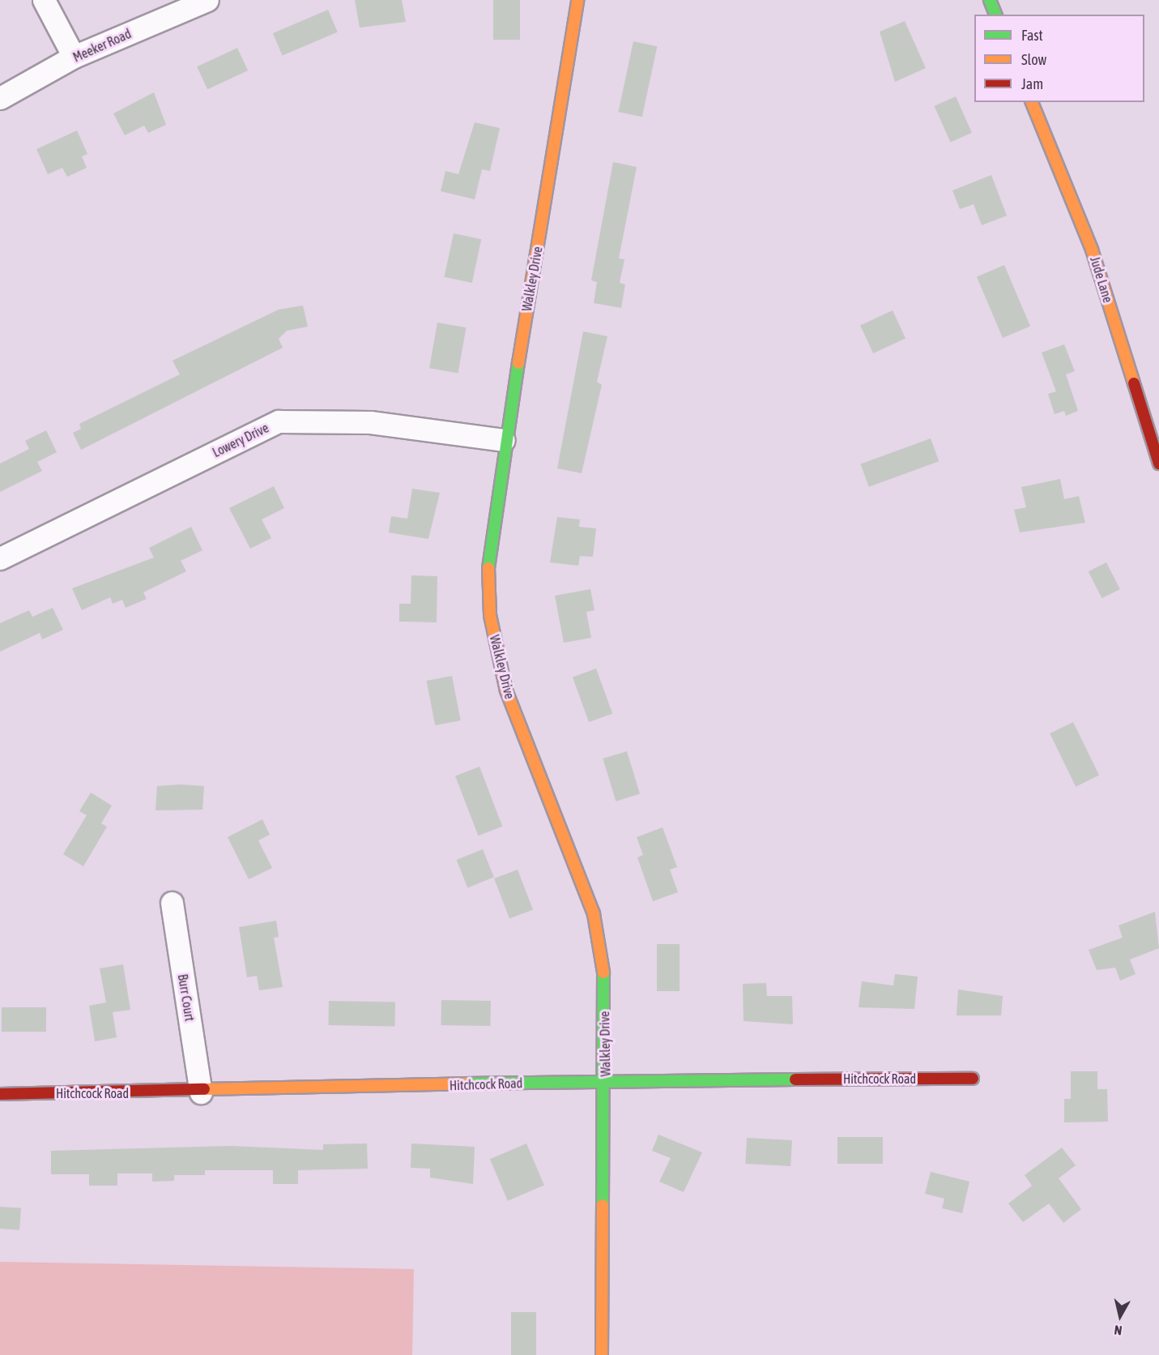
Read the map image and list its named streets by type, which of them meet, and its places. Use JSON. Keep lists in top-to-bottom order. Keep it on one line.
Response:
{"streets":{"street":["Meeker Road","Walkley Drive","Jude Lane","Lowery Drive","Burr Court","Hitchcock Road"]},"crossings":[["Walkley Drive","Lowery Drive"],["Walkley Drive","Hitchcock Road"],["Burr Court","Hitchcock Road"]],"legend":["Fast","Slow","Jam"],"north":"bottom"}
